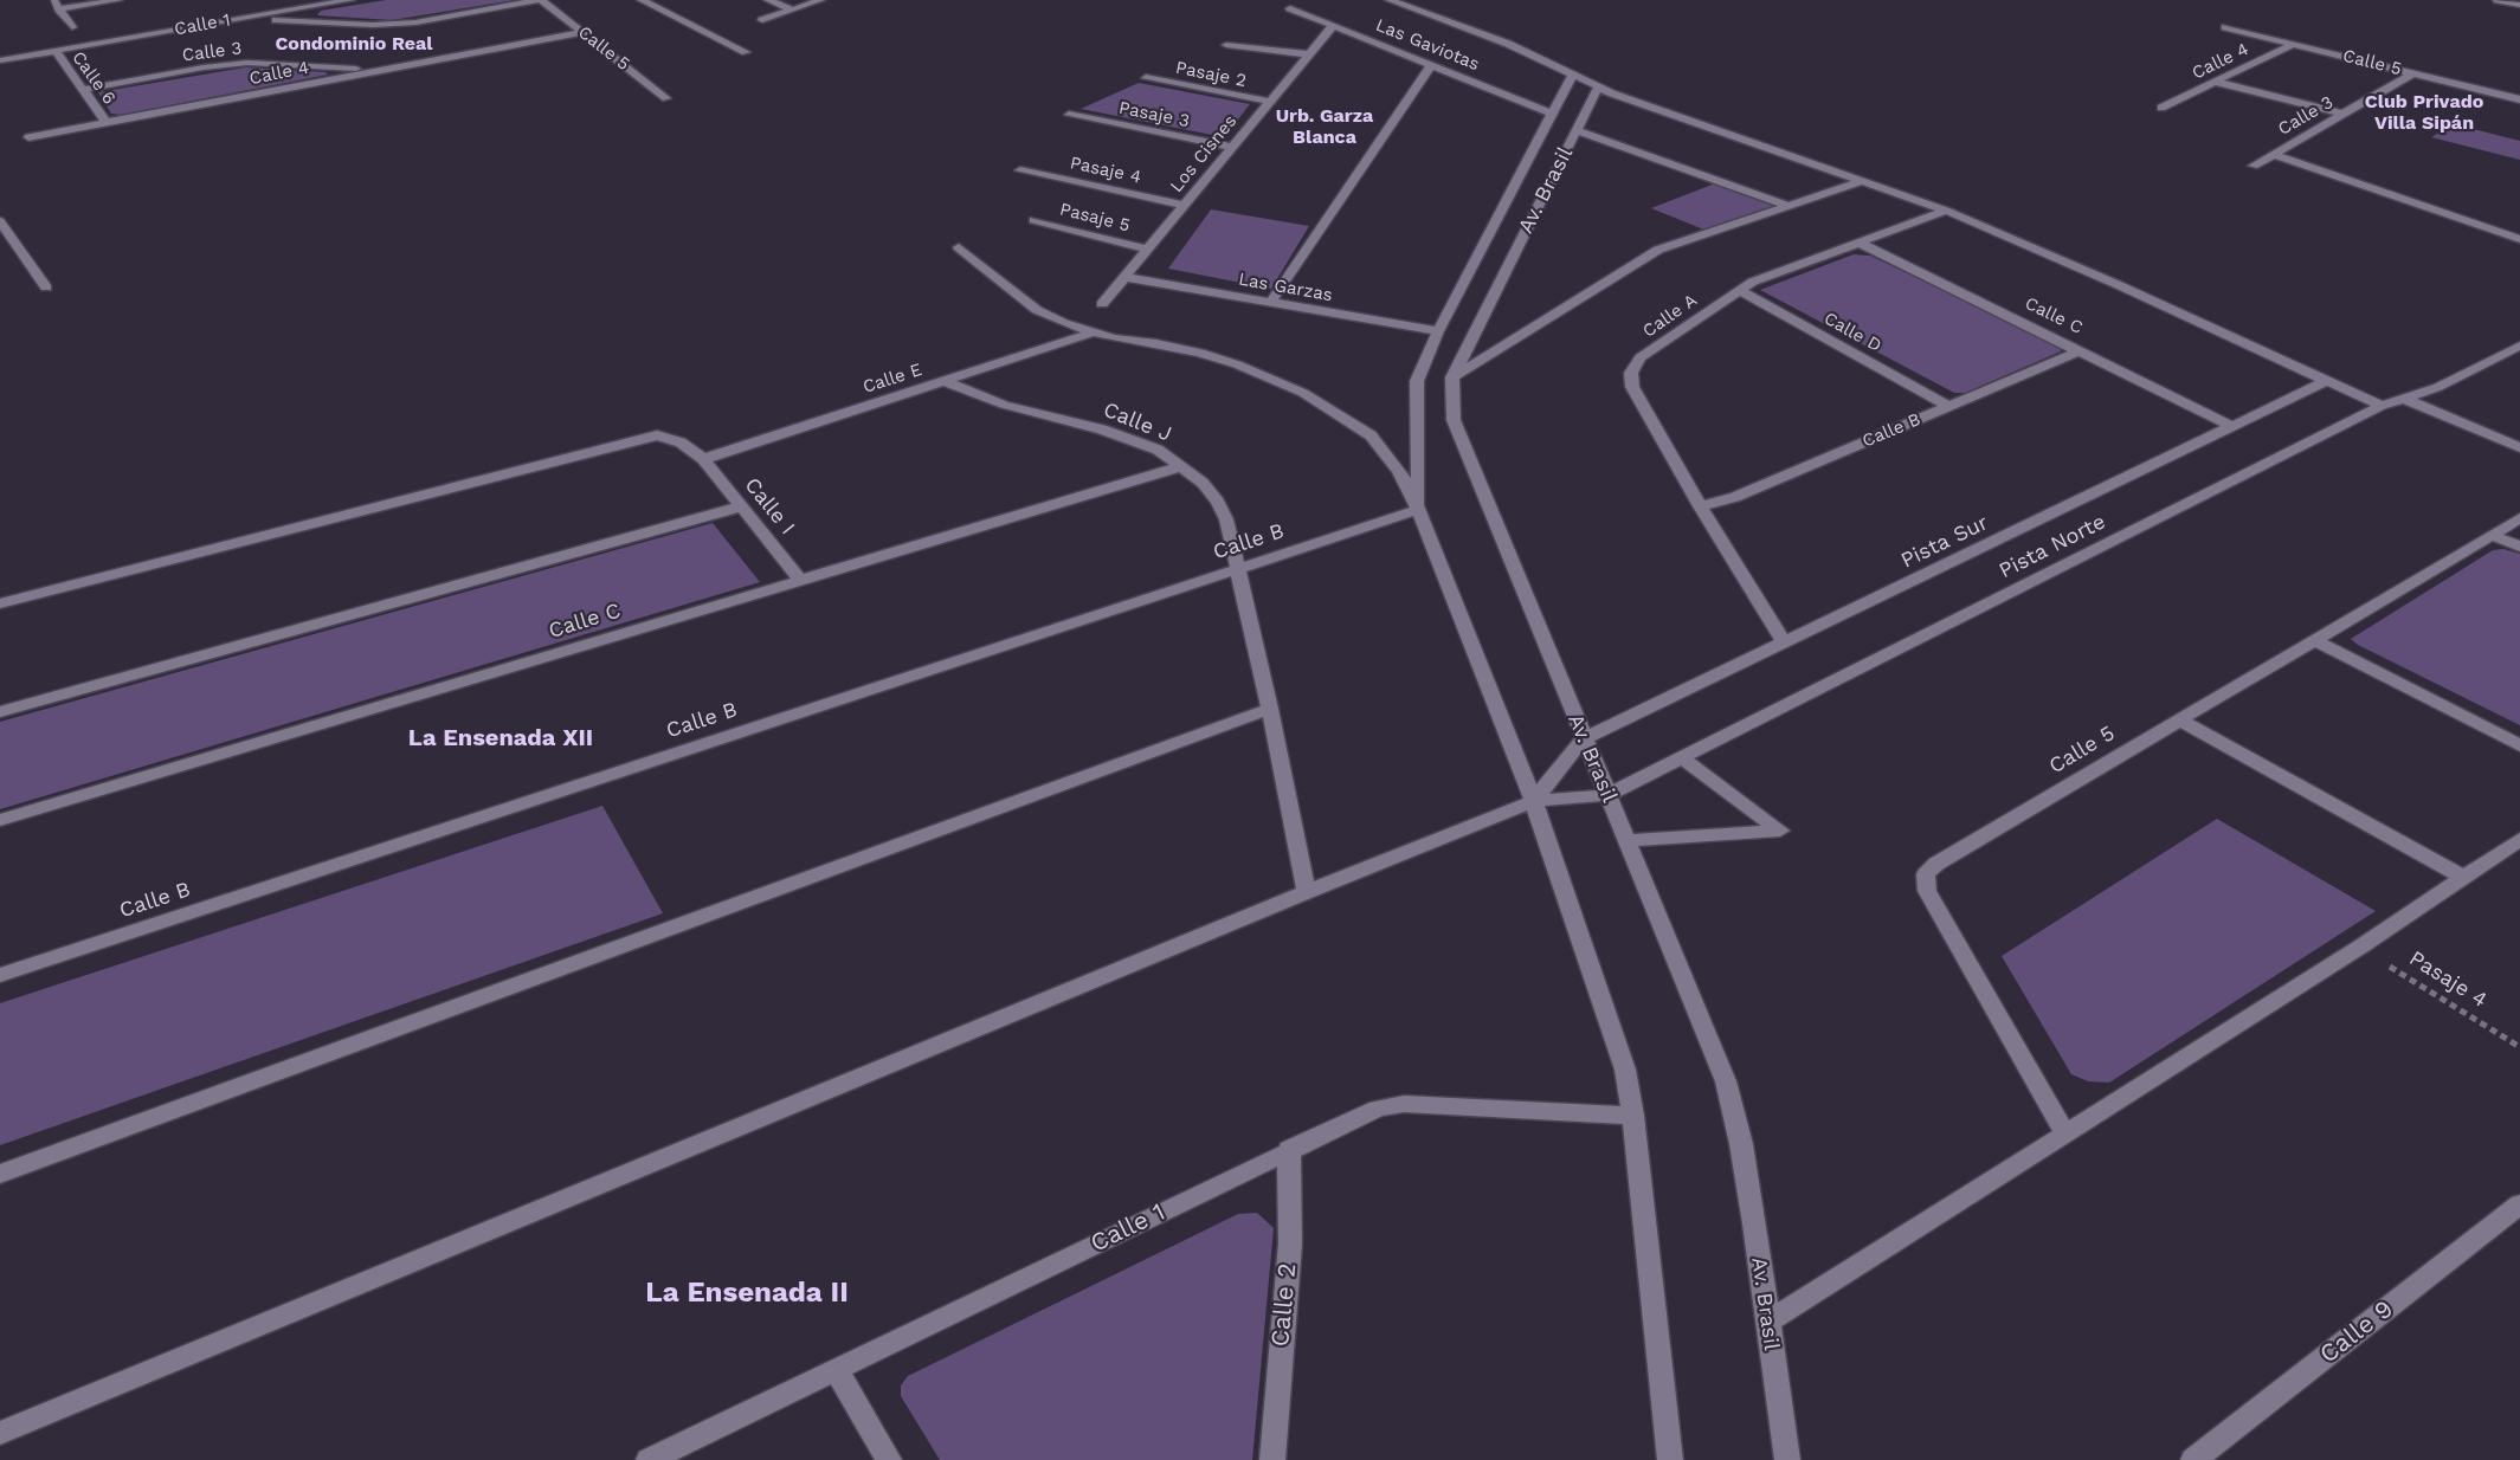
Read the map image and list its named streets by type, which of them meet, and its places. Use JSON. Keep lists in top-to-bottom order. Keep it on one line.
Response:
{"streets":{"street":["Calle 1","Las Gaviotas","Calle 5","Calle 3","Calle 4","Pasaje 2","Calle 6","Pasaje 3","Los Cisnes","Pasaje 4","Av. Brasil","Pasaje 5","Las Garzas","Calle A","Calle C","Calle D","Calle E","Calle J","Calle B","Calle I","Pista Sur","Pista Norte","Calle 2","Calle 9"]},"crossings":[["Calle 1","Calle 6"],["Calle 1","Calle 2"],["Las Gaviotas","Los Cisnes"],["Las Gaviotas","Av. Brasil"],["Calle 5","Calle 3"],["Calle 5","Calle 4"],["Calle 3","Calle 4"],["Calle 3","Calle 6"],["Calle 4","Calle 6"],["Pasaje 2","Los Cisnes"],["Pasaje 3","Los Cisnes"],["Los Cisnes","Pasaje 4"],["Los Cisnes","Pasaje 5"],["Los Cisnes","Las Garzas"],["Av. Brasil","Las Garzas"],["Av. Brasil","Calle B"],["Av. Brasil","Pista Sur"],["Av. Brasil","Pista Norte"],["Calle A","Calle C"],["Calle A","Calle D"],["Calle A","Calle B"],["Calle A","Pista Sur"],["Calle C","Calle J"],["Calle C","Calle B"],["Calle C","Calle I"],["Calle C","Pista Sur"],["Calle D","Calle B"],["Calle E","Calle J"],["Calle E","Calle I"],["Calle J","Calle B"]],"districts":["Condominio Real","Club Privado Villa Sipán","Urb. Garza Blanca","La Ensenada XII","La Ensenada II"]}
